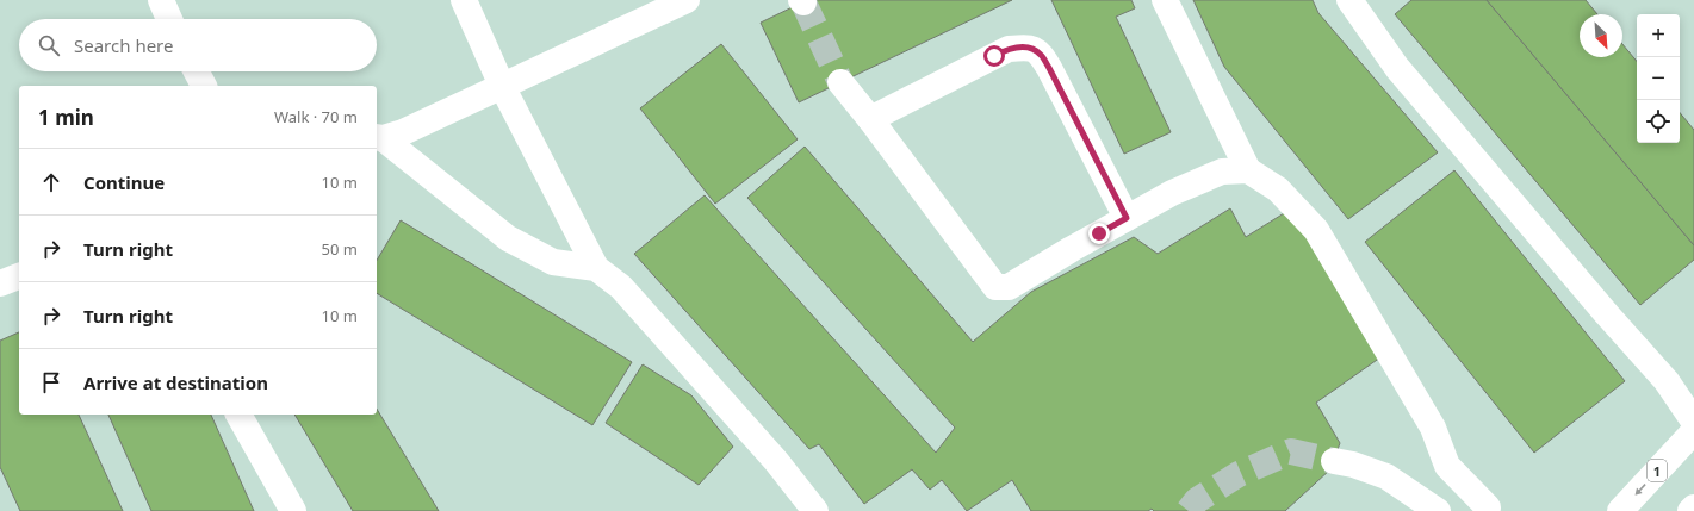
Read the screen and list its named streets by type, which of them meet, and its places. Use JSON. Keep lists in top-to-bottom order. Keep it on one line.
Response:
{"streets":{"main road":["1"]},"north":"bottom right","page":{"map_buttons":["+","−"],"search":"Search here","heading":["1 min","Walk · 70 m"],"list":[["Continue","10 m"],["Turn right","50 m"],["Turn right","10 m"],"Arrive at destination"]}}
